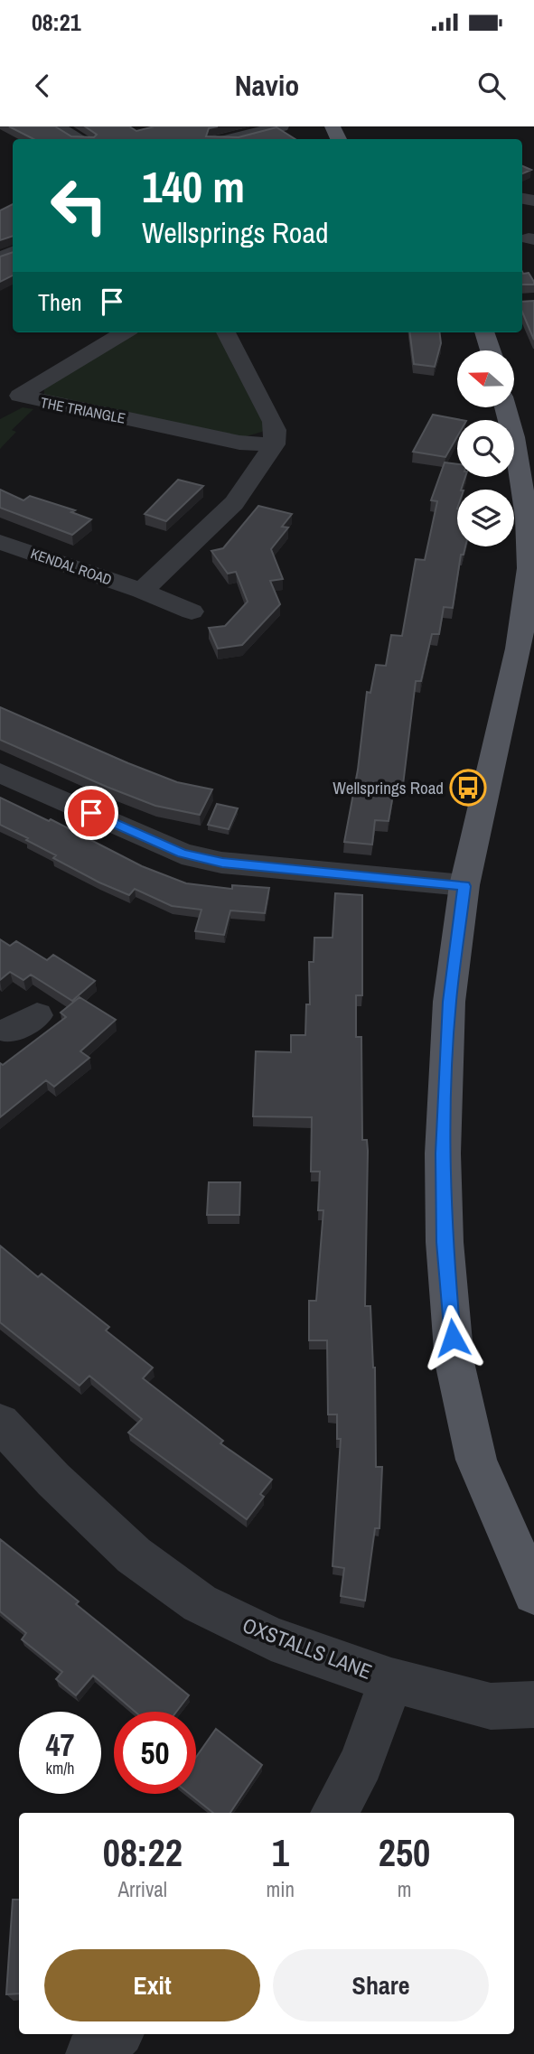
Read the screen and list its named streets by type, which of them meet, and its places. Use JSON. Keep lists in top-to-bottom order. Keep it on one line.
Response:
{"streets":{"street":["THE TRIANGLE","KENDAL ROAD","OXSTALLS LANE"]},"places":{"bus stop":["Wellsprings Road"]},"north":"left","page":{"status":"08:21","header":"Navio","turn":["140 m","Wellsprings Road"],"then":"Then","speed":"47 km/h","limit":"50","eta":["08:22","Arrival","1","min","250","m"],"buttons":["Exit","Share"]}}
